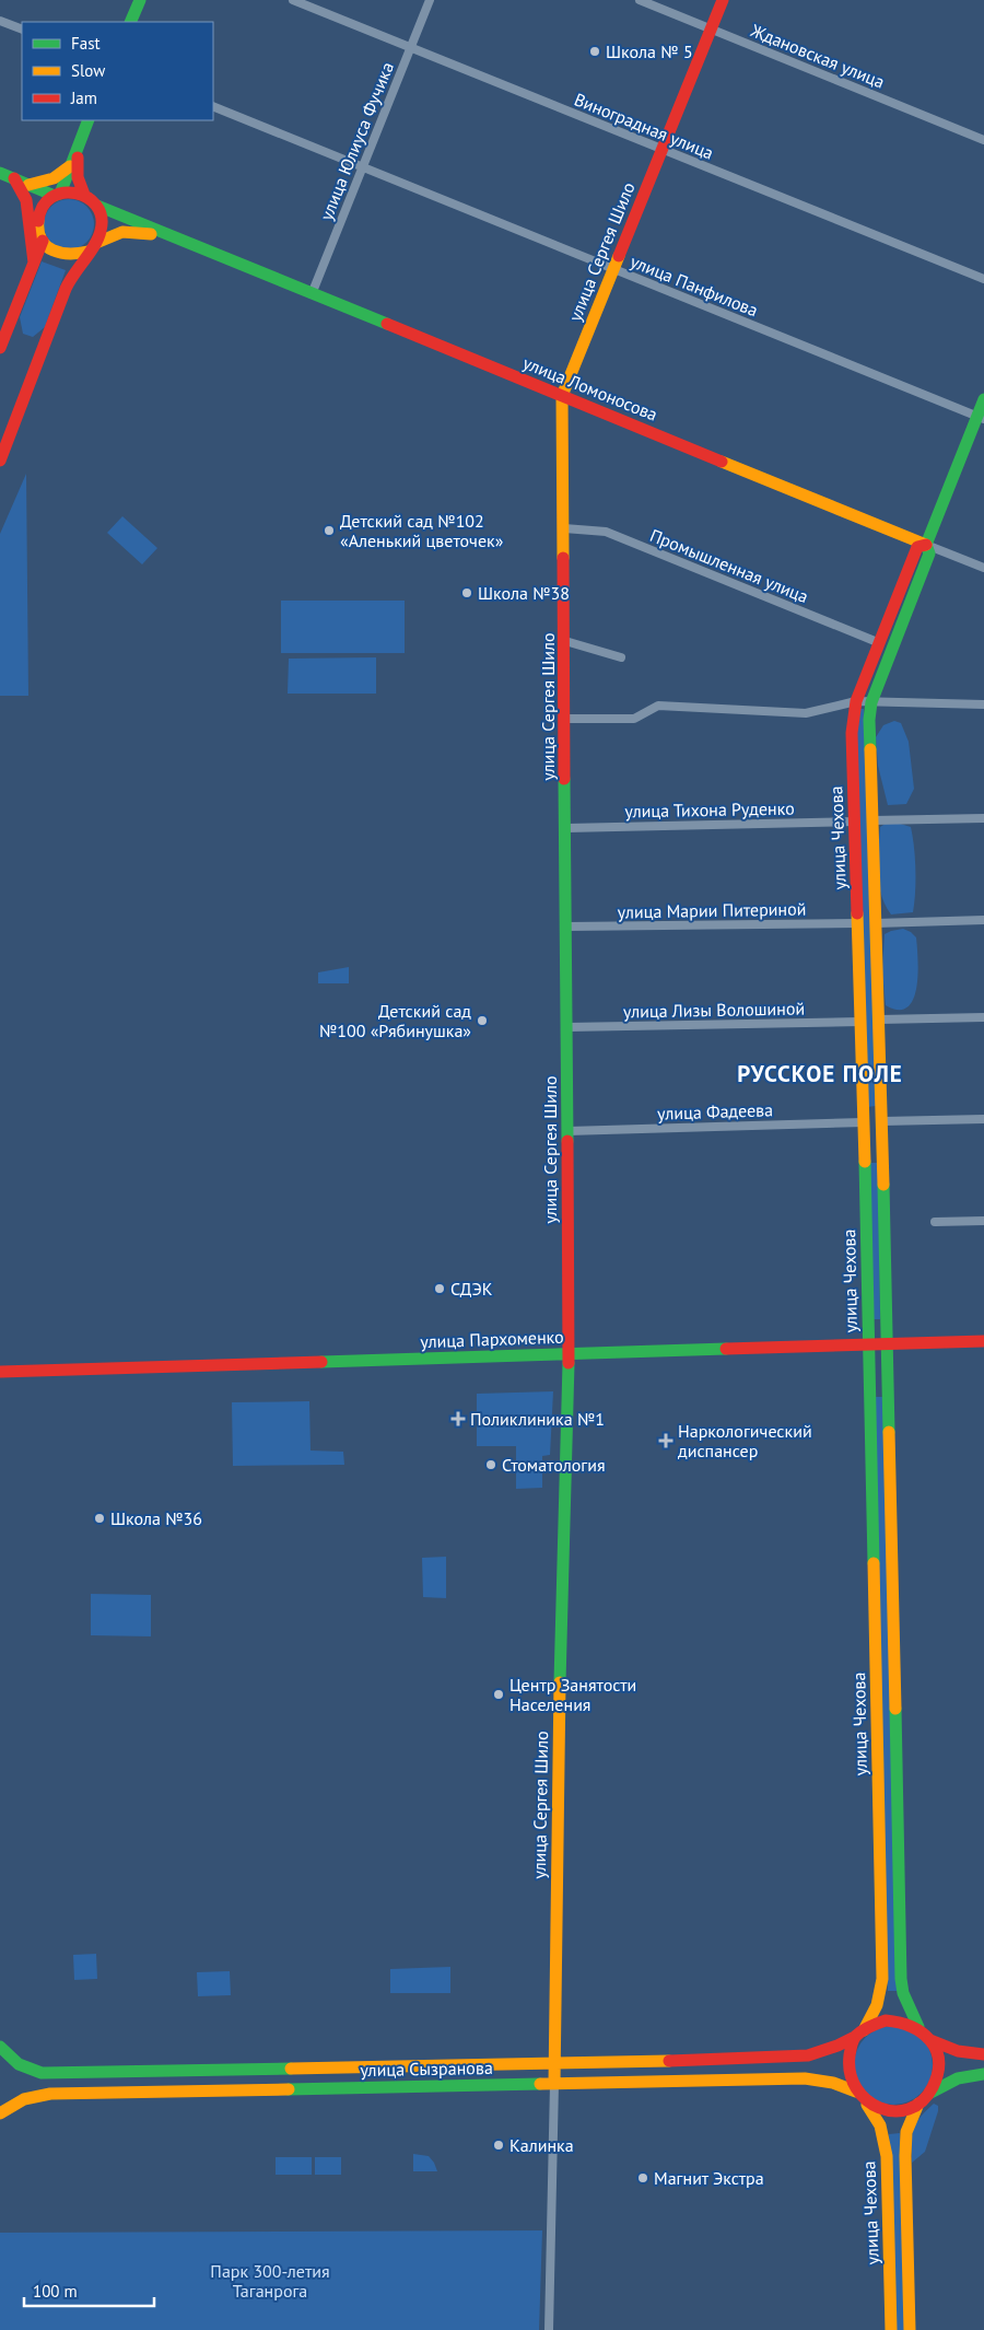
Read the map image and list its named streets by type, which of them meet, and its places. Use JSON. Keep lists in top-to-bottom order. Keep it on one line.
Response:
{"streets":{"main road":["улица Сергея Шило","улица Ломоносова","улица Чехова","улица Пархоменко","улица Сызранова"],"street":["Ждановская улица","Виноградная улица","улица Юлиуса Фучика","улица Панфилова","Промышленная улица","улица Тихона Руденко","улица Марии Питериной","улица Лизы Волошиной","улица Фадеева"]},"crossings":[["Ждановская улица","улица Сергея Шило"],["Виноградная улица","улица Юлиуса Фучика"],["Виноградная улица","улица Сергея Шило"],["улица Юлиуса Фучика","улица Панфилова"],["улица Юлиуса Фучика","улица Ломоносова"],["улица Сергея Шило","улица Панфилова"],["улица Сергея Шило","улица Ломоносова"],["улица Сергея Шило","Промышленная улица"],["улица Сергея Шило","улица Тихона Руденко"],["улица Сергея Шило","улица Марии Питериной"],["улица Сергея Шило","улица Лизы Волошиной"],["улица Сергея Шило","улица Фадеева"],["улица Сергея Шило","улица Пархоменко"],["улица Сергея Шило","улица Сызранова"],["улица Панфилова","улица Чехова"],["улица Ломоносова","улица Чехова"],["Промышленная улица","улица Чехова"],["улица Тихона Руденко","улица Чехова"],["улица Чехова","улица Марии Питериной"],["улица Чехова","улица Лизы Волошиной"],["улица Чехова","улица Фадеева"],["улица Чехова","улица Пархоменко"],["улица Чехова","улица Сызранова"]],"districts":["РУССКОЕ ПОЛЕ"],"parks":["Парк 300-летия Таганрога"],"places":{"other":["Школа № 5","Детский сад №102 «Аленький цветочек»","Школа №38","Детский сад №100 «Рябинушка»","СДЭК","Стоматология","Школа №36","Центр Занятости Населения","Калинка","Магнит Экстра"],"health":["Поликлиника №1","Наркологический диспансер"]},"legend":["Fast","Slow","Jam"],"scale_bar":"100 m"}
